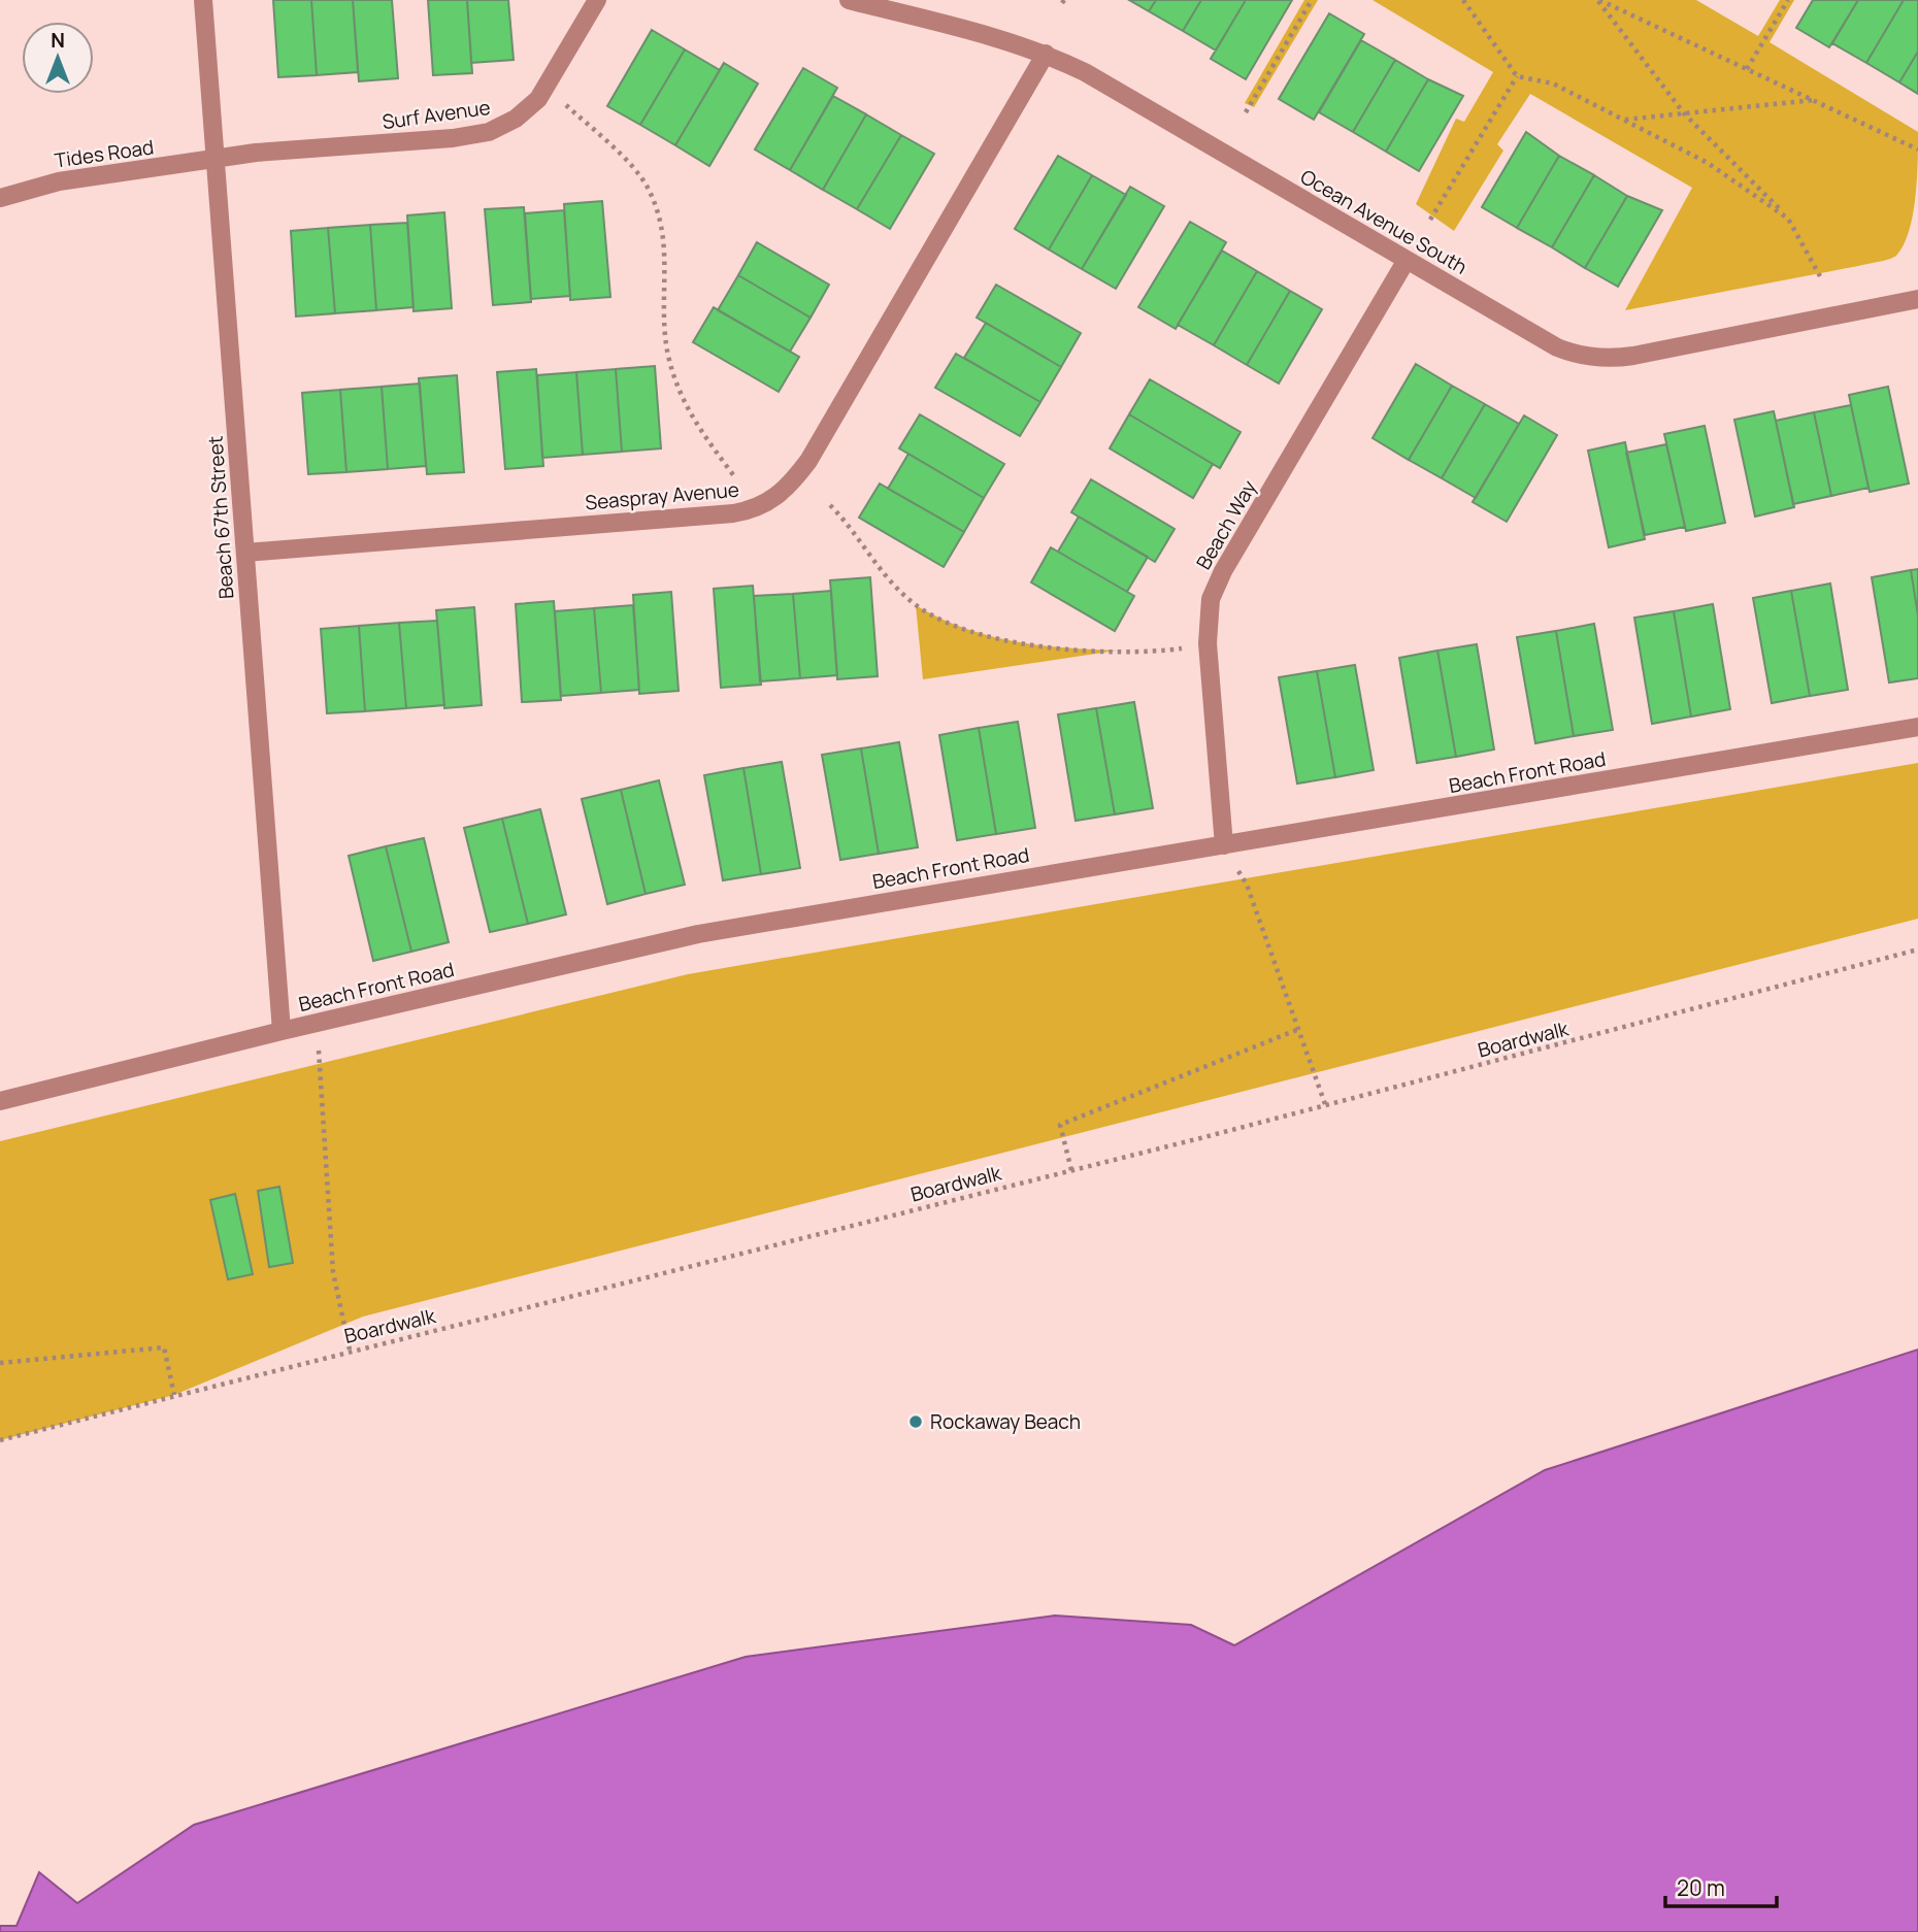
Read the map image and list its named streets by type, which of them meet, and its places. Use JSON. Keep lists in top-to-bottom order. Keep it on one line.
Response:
{"streets":{"street":["Surf Avenue","Tides Road","Ocean Avenue South","Seaspray Avenue","Beach 67th Street","Beach Way","Beach Front Road"],"path":["Boardwalk"]},"crossings":[["Surf Avenue","Tides Road"],["Surf Avenue","Beach 67th Street"],["Tides Road","Beach 67th Street"],["Ocean Avenue South","Seaspray Avenue"],["Ocean Avenue South","Beach Way"],["Seaspray Avenue","Beach 67th Street"],["Beach 67th Street","Beach Front Road"],["Beach Way","Beach Front Road"]],"places":["Rockaway Beach"],"scale_bar":"20 m","north":"top"}
